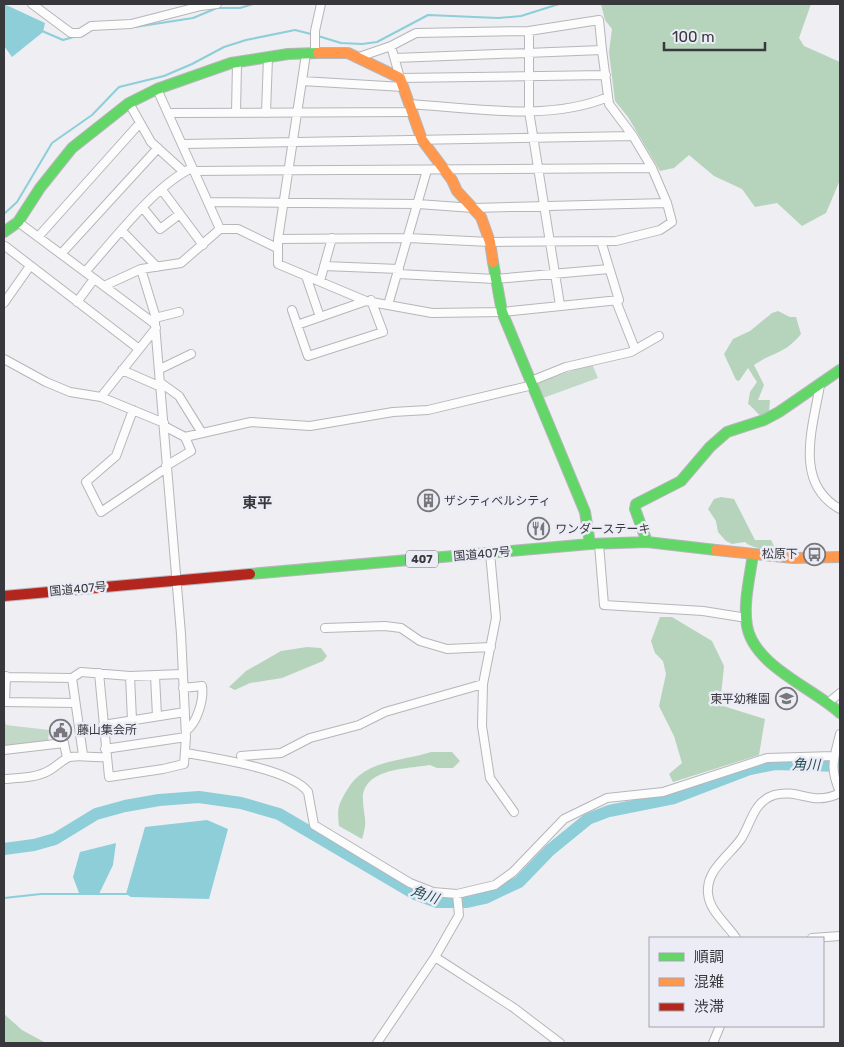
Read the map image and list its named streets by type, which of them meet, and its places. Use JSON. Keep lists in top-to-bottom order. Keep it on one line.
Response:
{"streets":{"main road":["国道407号","407"]},"districts":["東平"],"water":["角川"],"places":{"building":["ザシティベルシティ"],"restaurant":["ワンダーステーキ"],"bus stop":["松原下"],"school or university":["東平幼稚園"],"public building":["藤山集会所"]},"legend":["順調","混雑","渋滞"],"scale_bar":"100 m"}
